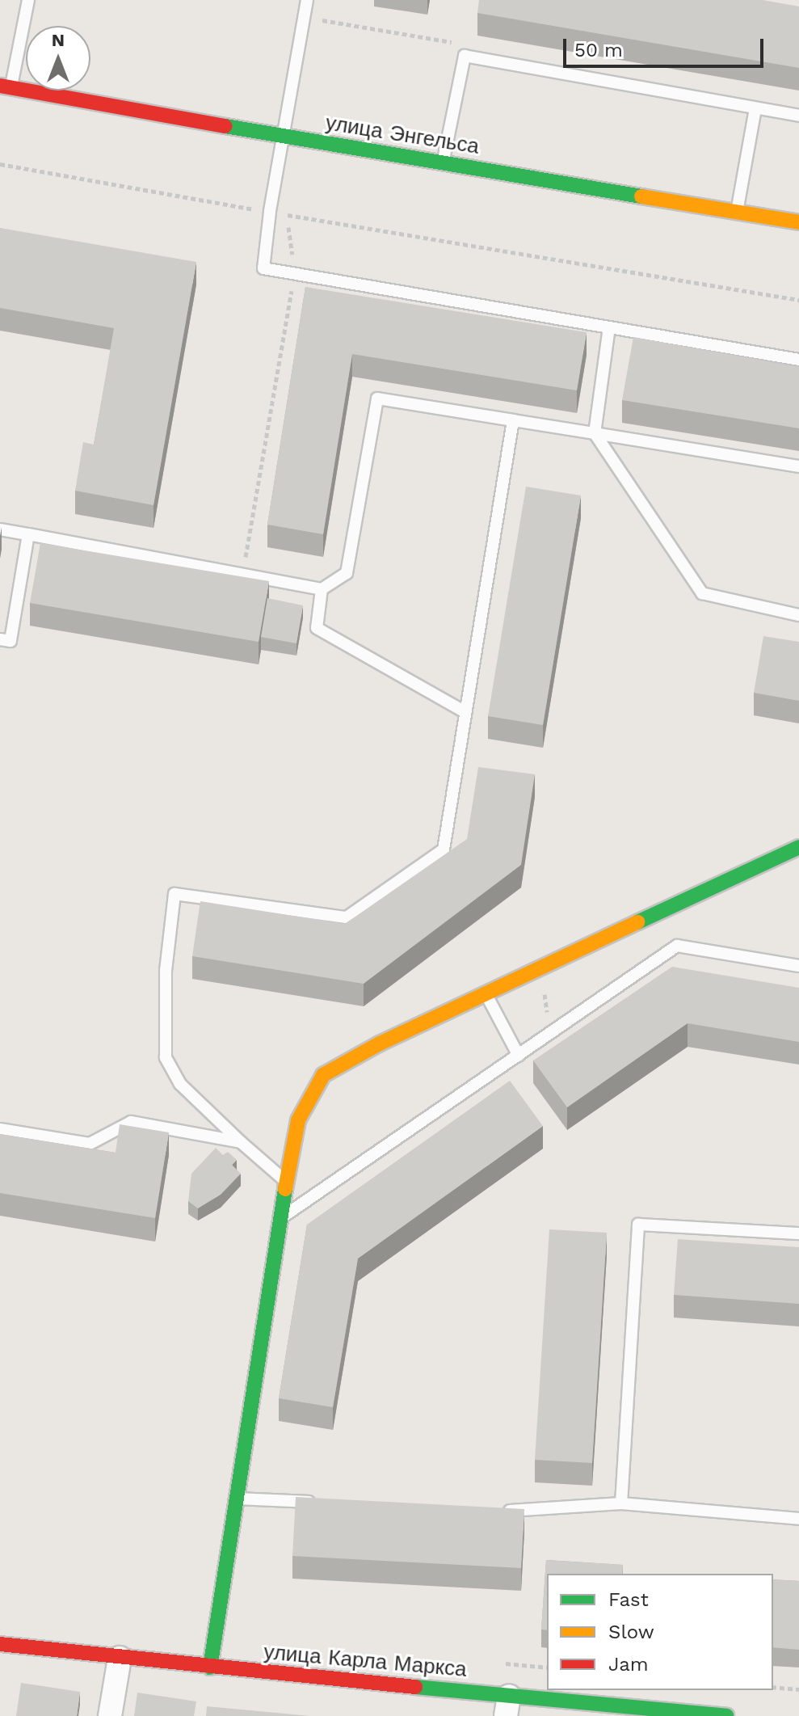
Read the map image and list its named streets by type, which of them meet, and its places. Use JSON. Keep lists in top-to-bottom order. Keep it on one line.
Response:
{"streets":{"street":["улица Энгельса","улица Карла Маркса"]},"legend":["Fast","Slow","Jam"],"scale_bar":"50 m","north":"top"}
